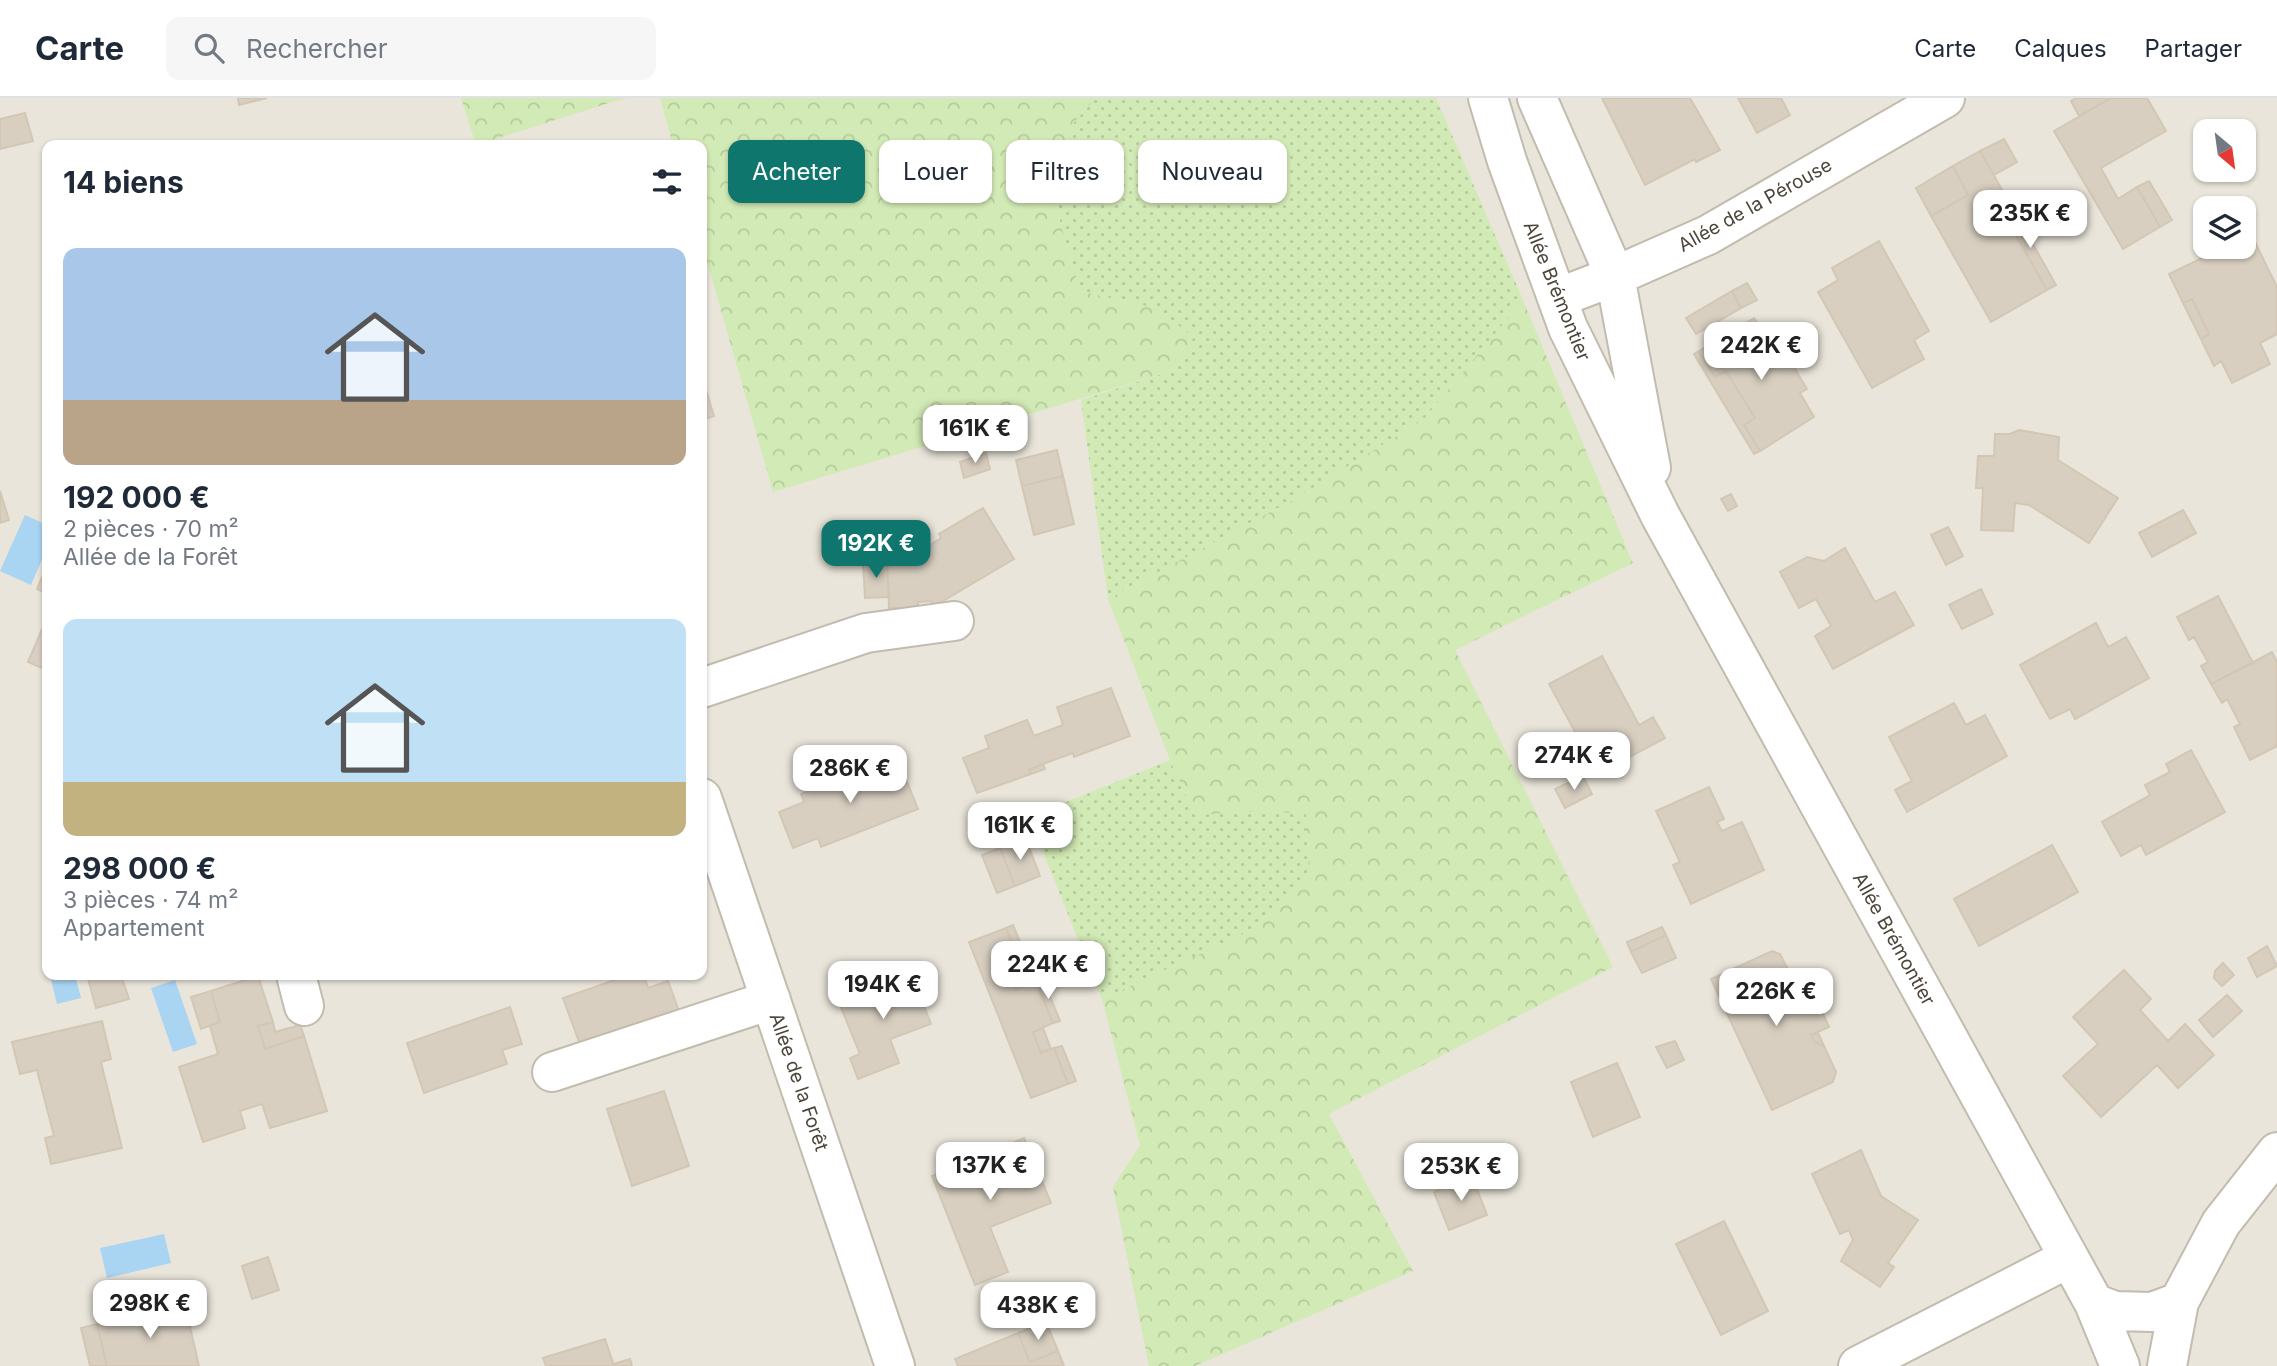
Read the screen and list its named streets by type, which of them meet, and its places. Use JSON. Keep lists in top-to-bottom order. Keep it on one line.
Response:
{"streets":{"street":["Allée de la Pérouse","Allée Brémontier","Allée de la Forêt"]},"crossings":[["Allée de la Pérouse","Allée Brémontier"]],"north":"bottom right","page":{"header":"Carte","search":"Rechercher","nav":["Carte","Calques","Partager"],"chip":["Acheter","Louer","Filtres","Nouveau"],"heading":"14 biens","price":["235K €","242K €","161K €","192K €","274K €","286K €","161K €","224K €","194K €","226K €","137K €","253K €","298K €","438K €"],"list":[{"name":"192 000 €","note":"2 pièces · 70 m² · Allée de la Forêt"},{"name":"298 000 €","note":"3 pièces · 74 m² · Appartement"}]}}
